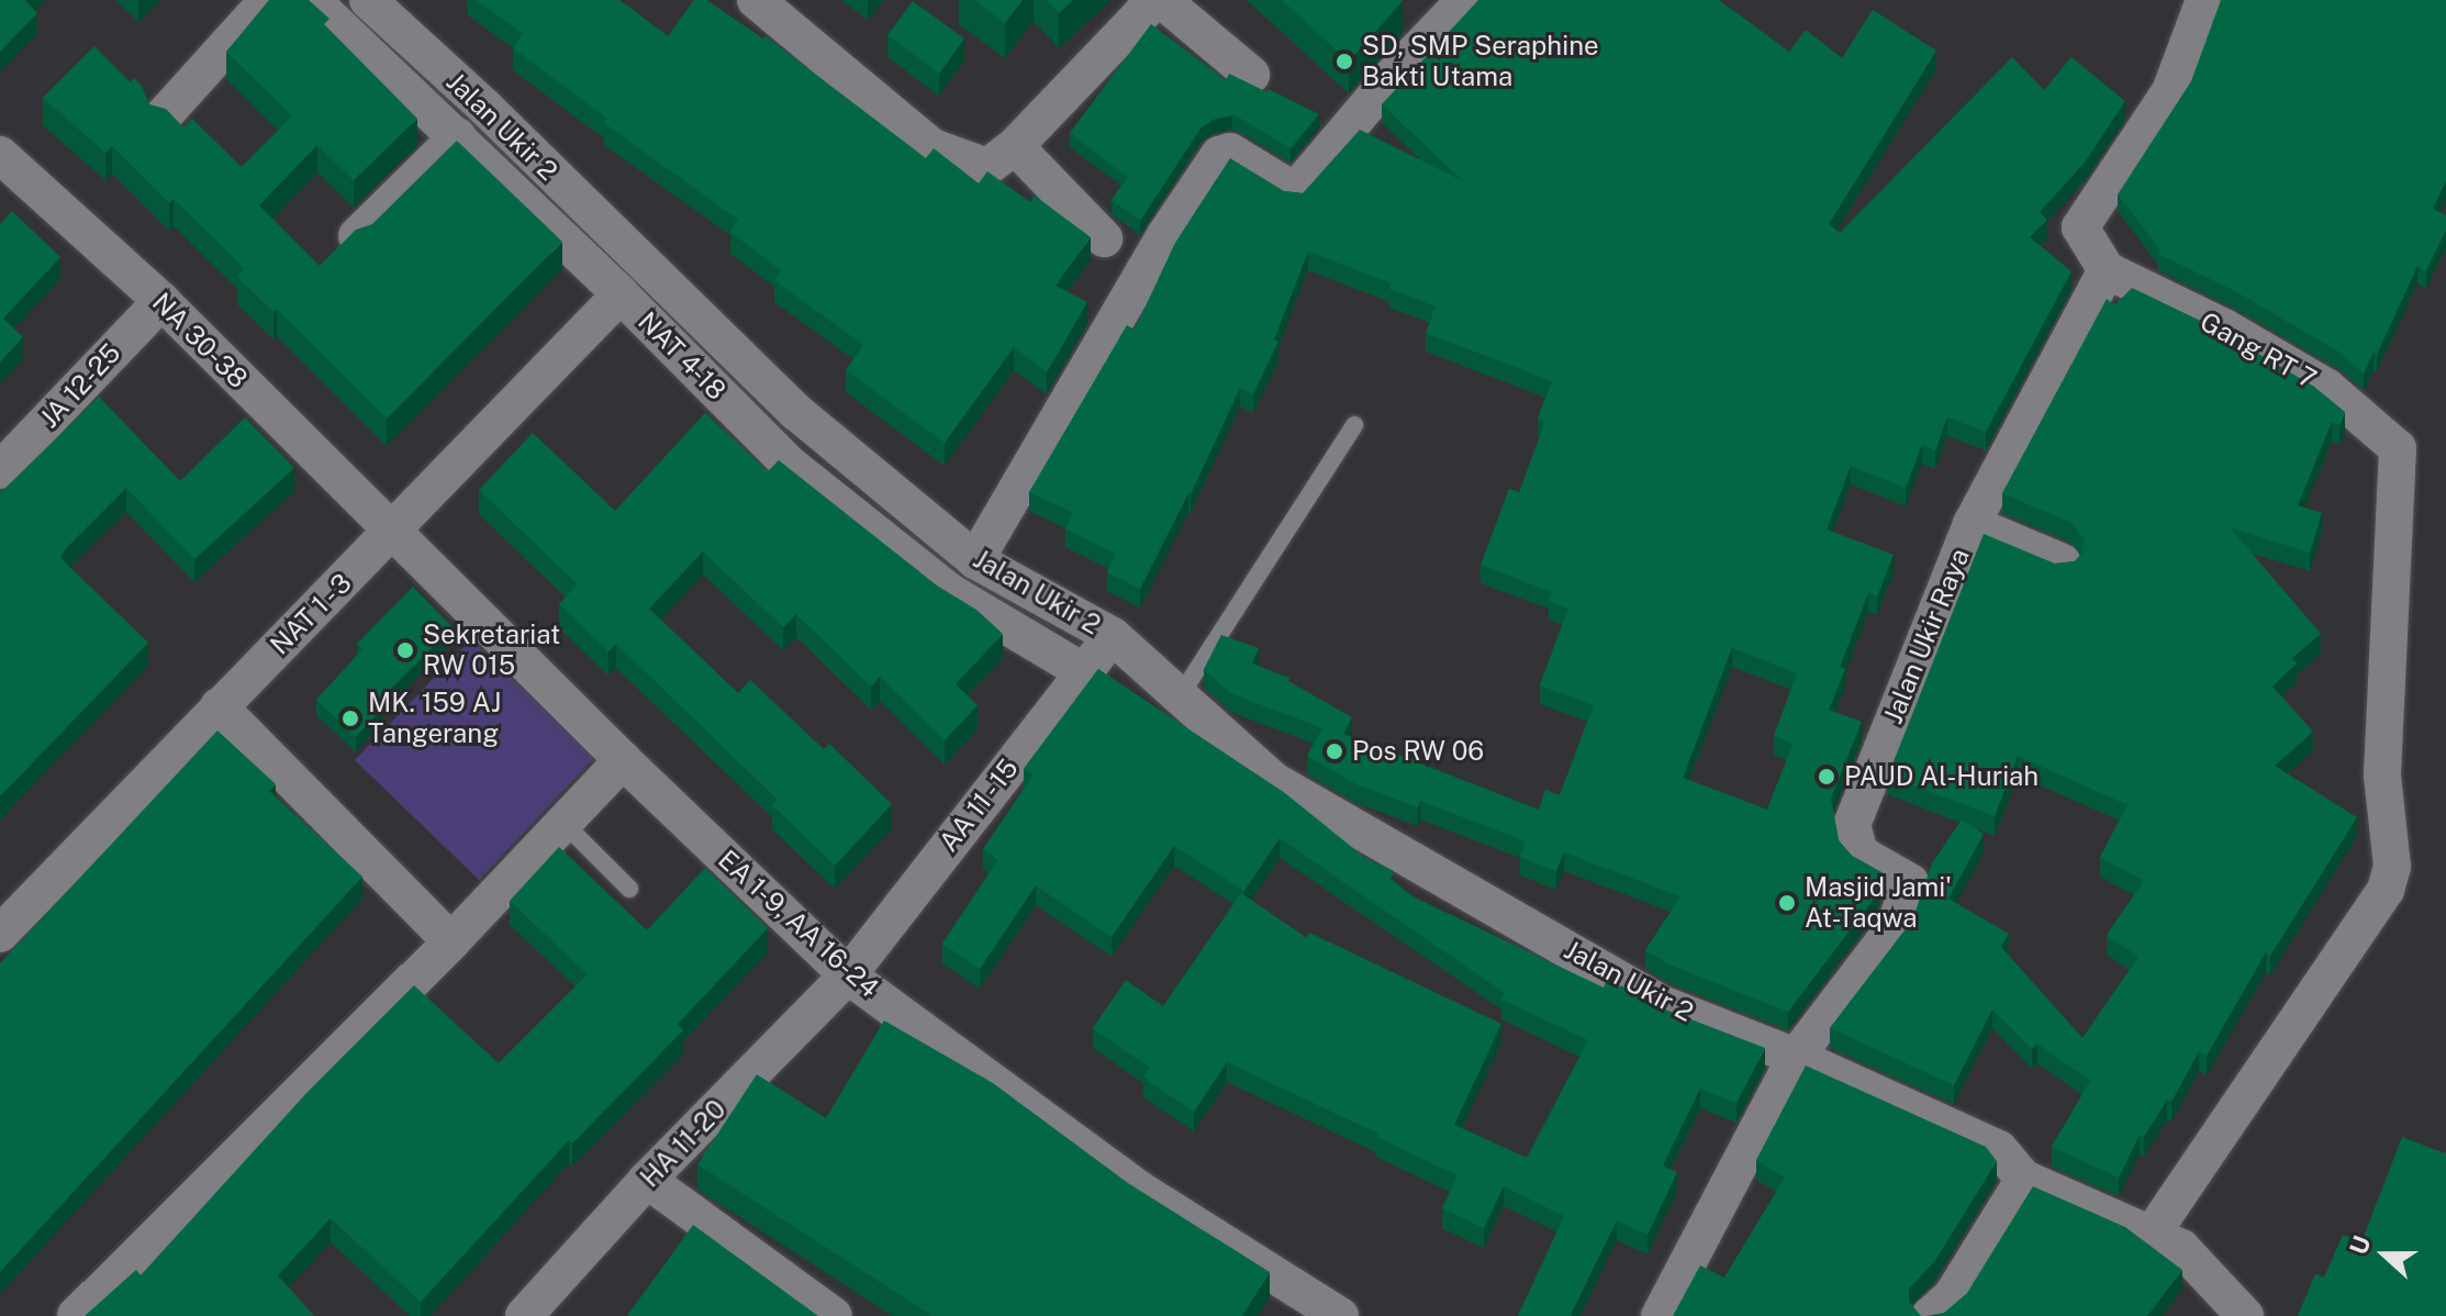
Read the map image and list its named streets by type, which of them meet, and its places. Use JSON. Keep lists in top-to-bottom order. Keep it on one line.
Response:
{"streets":{"street":["Jalan Ukir 2","NA 30-38","Gang RT 7","NAT 4-18","JA 12-25","NAT 1 - 3","Jalan Ukir Raya","AA 11 - 15","EA 1-9, AA 16-24","HA 11-20"]},"crossings":[["Jalan Ukir 2","Jalan Ukir Raya"],["Jalan Ukir 2","AA 11 - 15"],["NA 30-38","JA 12-25"],["NA 30-38","NAT 1 - 3"],["NA 30-38","EA 1-9, AA 16-24"],["Gang RT 7","Jalan Ukir Raya"],["NAT 4-18","NAT 1 - 3"],["NAT 4-18","AA 11 - 15"],["NAT 1 - 3","EA 1-9, AA 16-24"],["AA 11 - 15","EA 1-9, AA 16-24"],["AA 11 - 15","HA 11-20"],["EA 1-9, AA 16-24","HA 11-20"]],"places":["SD, SMP Seraphine Bakti Utama","Sekretariat RW 015","MK. 159 AJ Tangerang","Pos RW 06","PAUD Al-Huriah","Masjid Jami' At-Taqwa"],"north":"left"}
